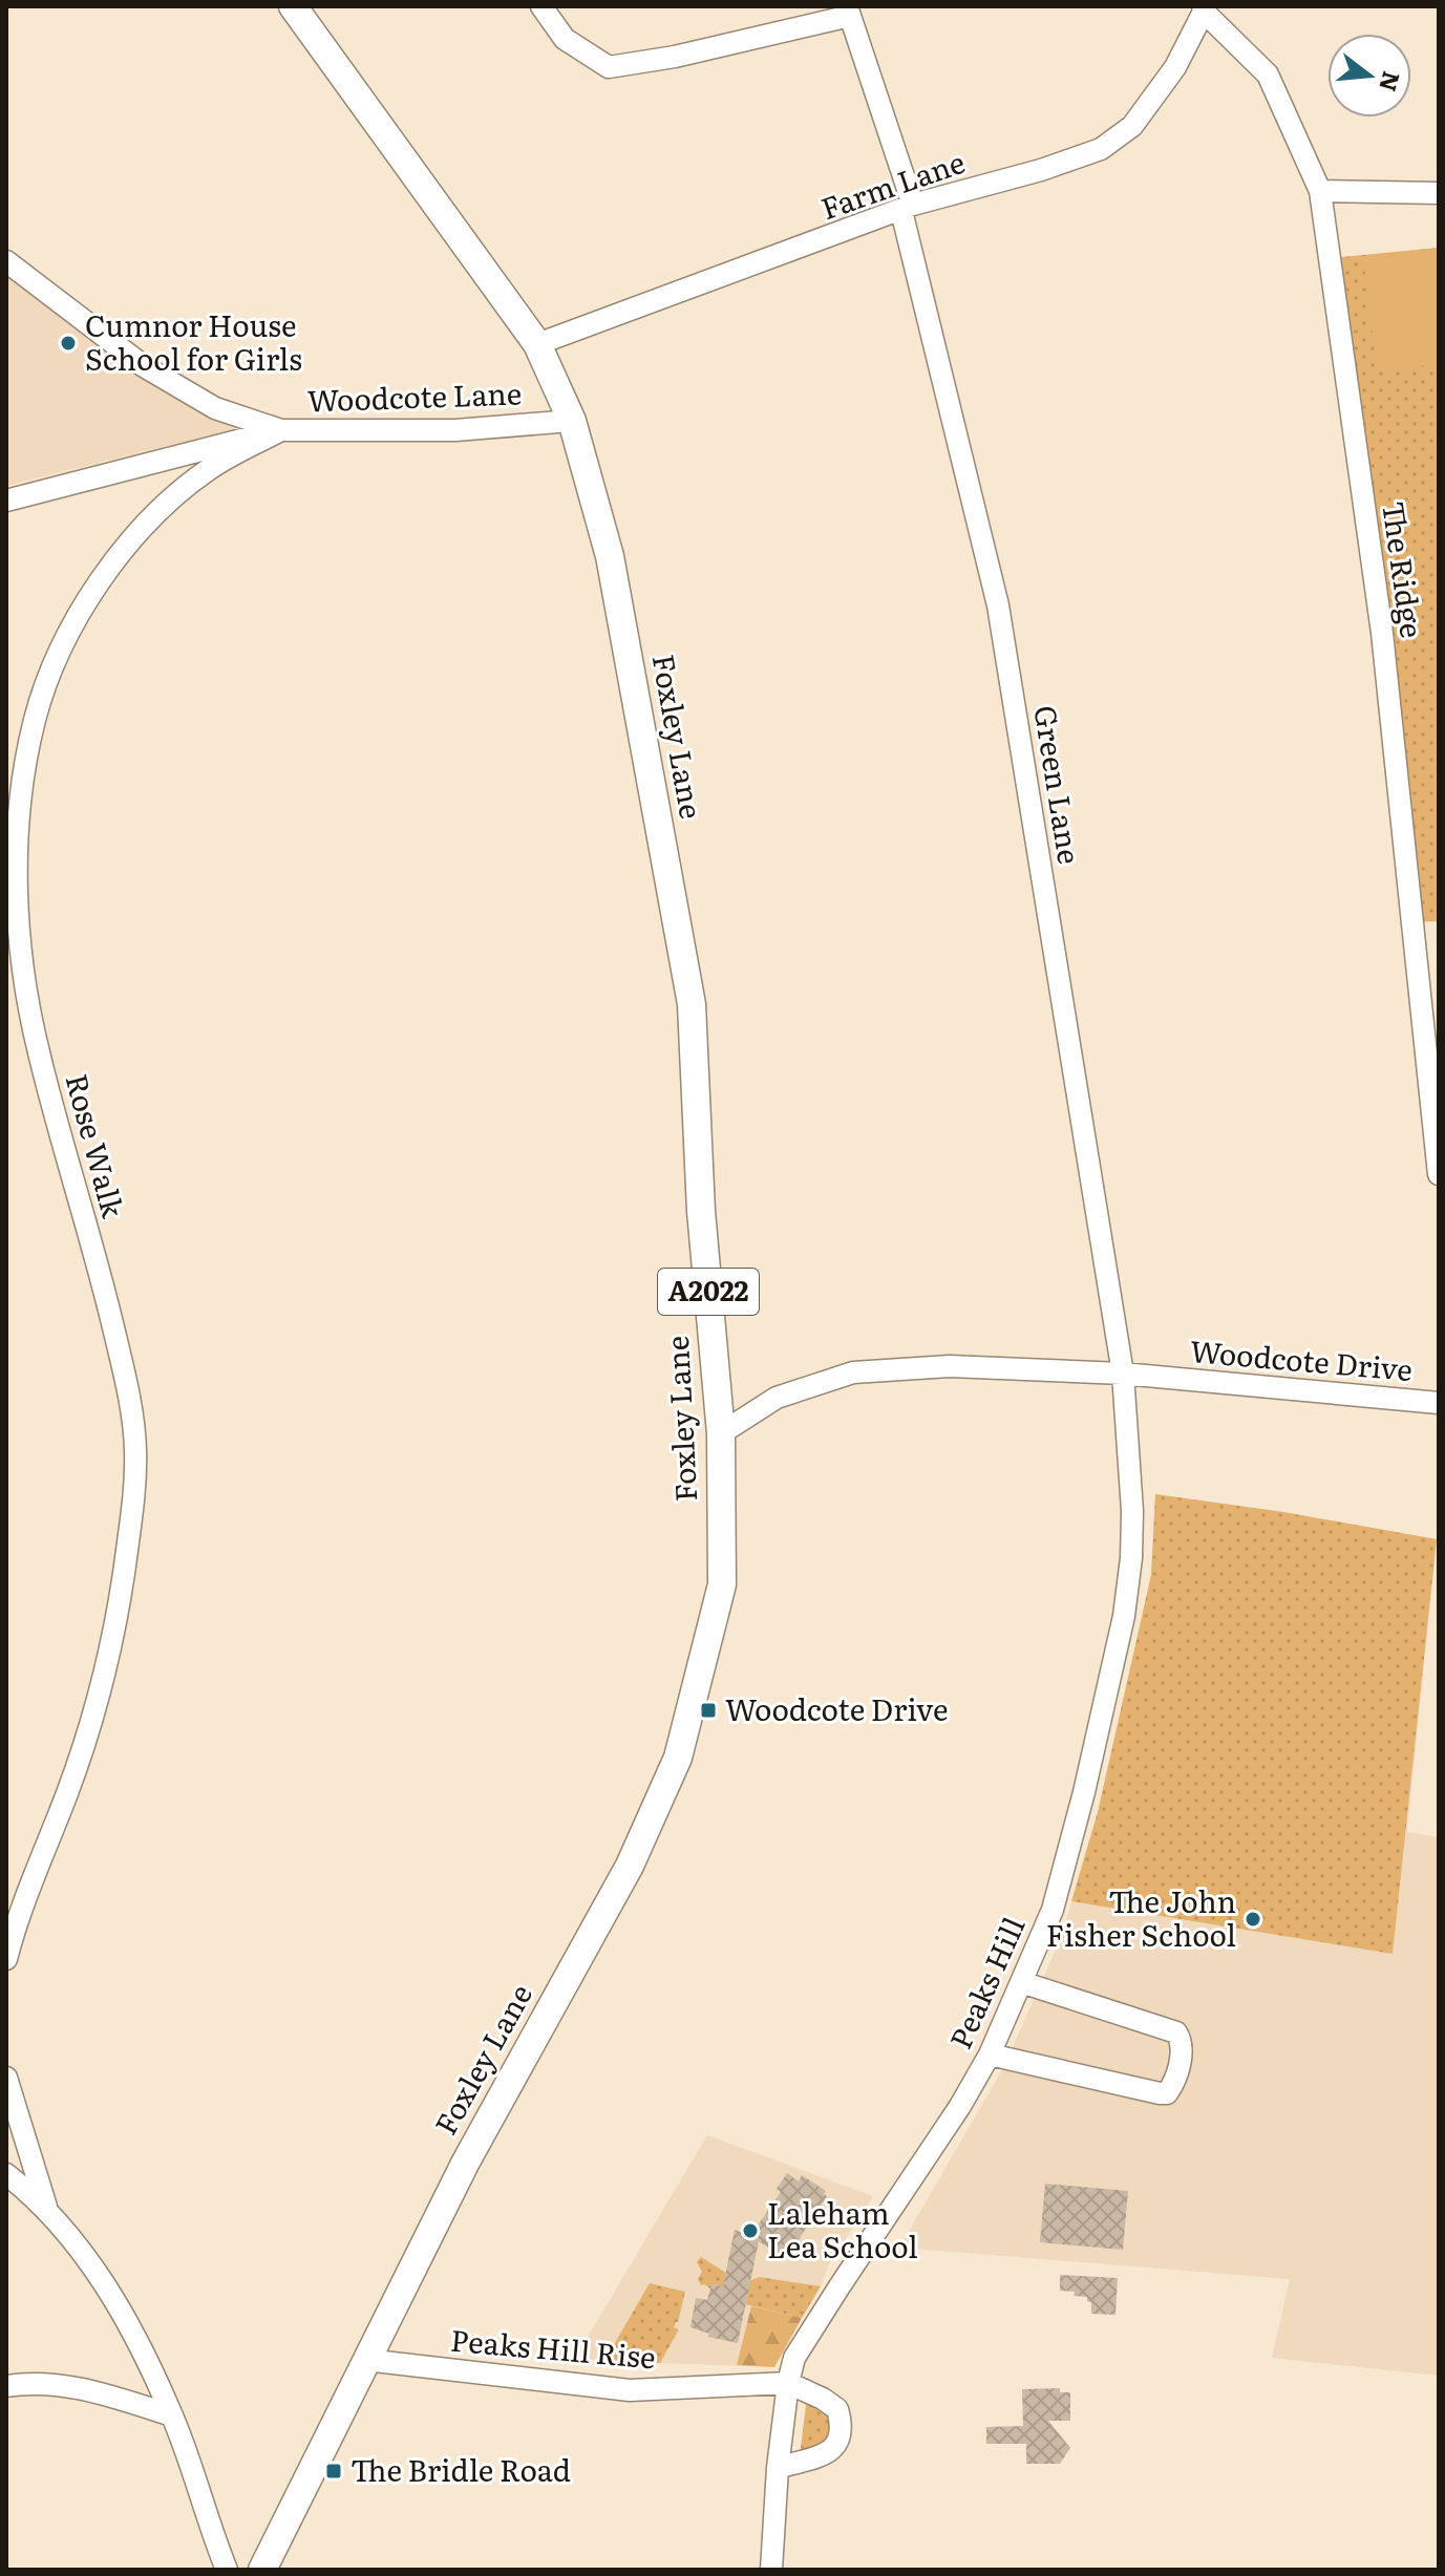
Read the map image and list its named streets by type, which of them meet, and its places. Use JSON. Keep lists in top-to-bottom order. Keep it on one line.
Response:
{"streets":{"main road":["Foxley Lane","A2022"],"street":["Farm Lane","Woodcote Lane","The Ridge","Green Lane","Rose Walk","Woodcote Drive","Peaks Hill","Peaks Hill Rise"]},"crossings":[["Farm Lane","The Ridge"],["Farm Lane","Foxley Lane"],["Farm Lane","Green Lane"],["Woodcote Lane","Foxley Lane"],["Woodcote Lane","Rose Walk"],["Foxley Lane","Woodcote Drive"],["Foxley Lane","Peaks Hill Rise"],["Green Lane","Woodcote Drive"],["Green Lane","Peaks Hill"],["Woodcote Drive","Peaks Hill"],["Peaks Hill","Peaks Hill Rise"]],"places":{"other":["Cumnor House School for Girls","The John Fisher School","Laleham Lea School"],"transit":["Woodcote Drive","The Bridle Road"]},"north":"right"}
